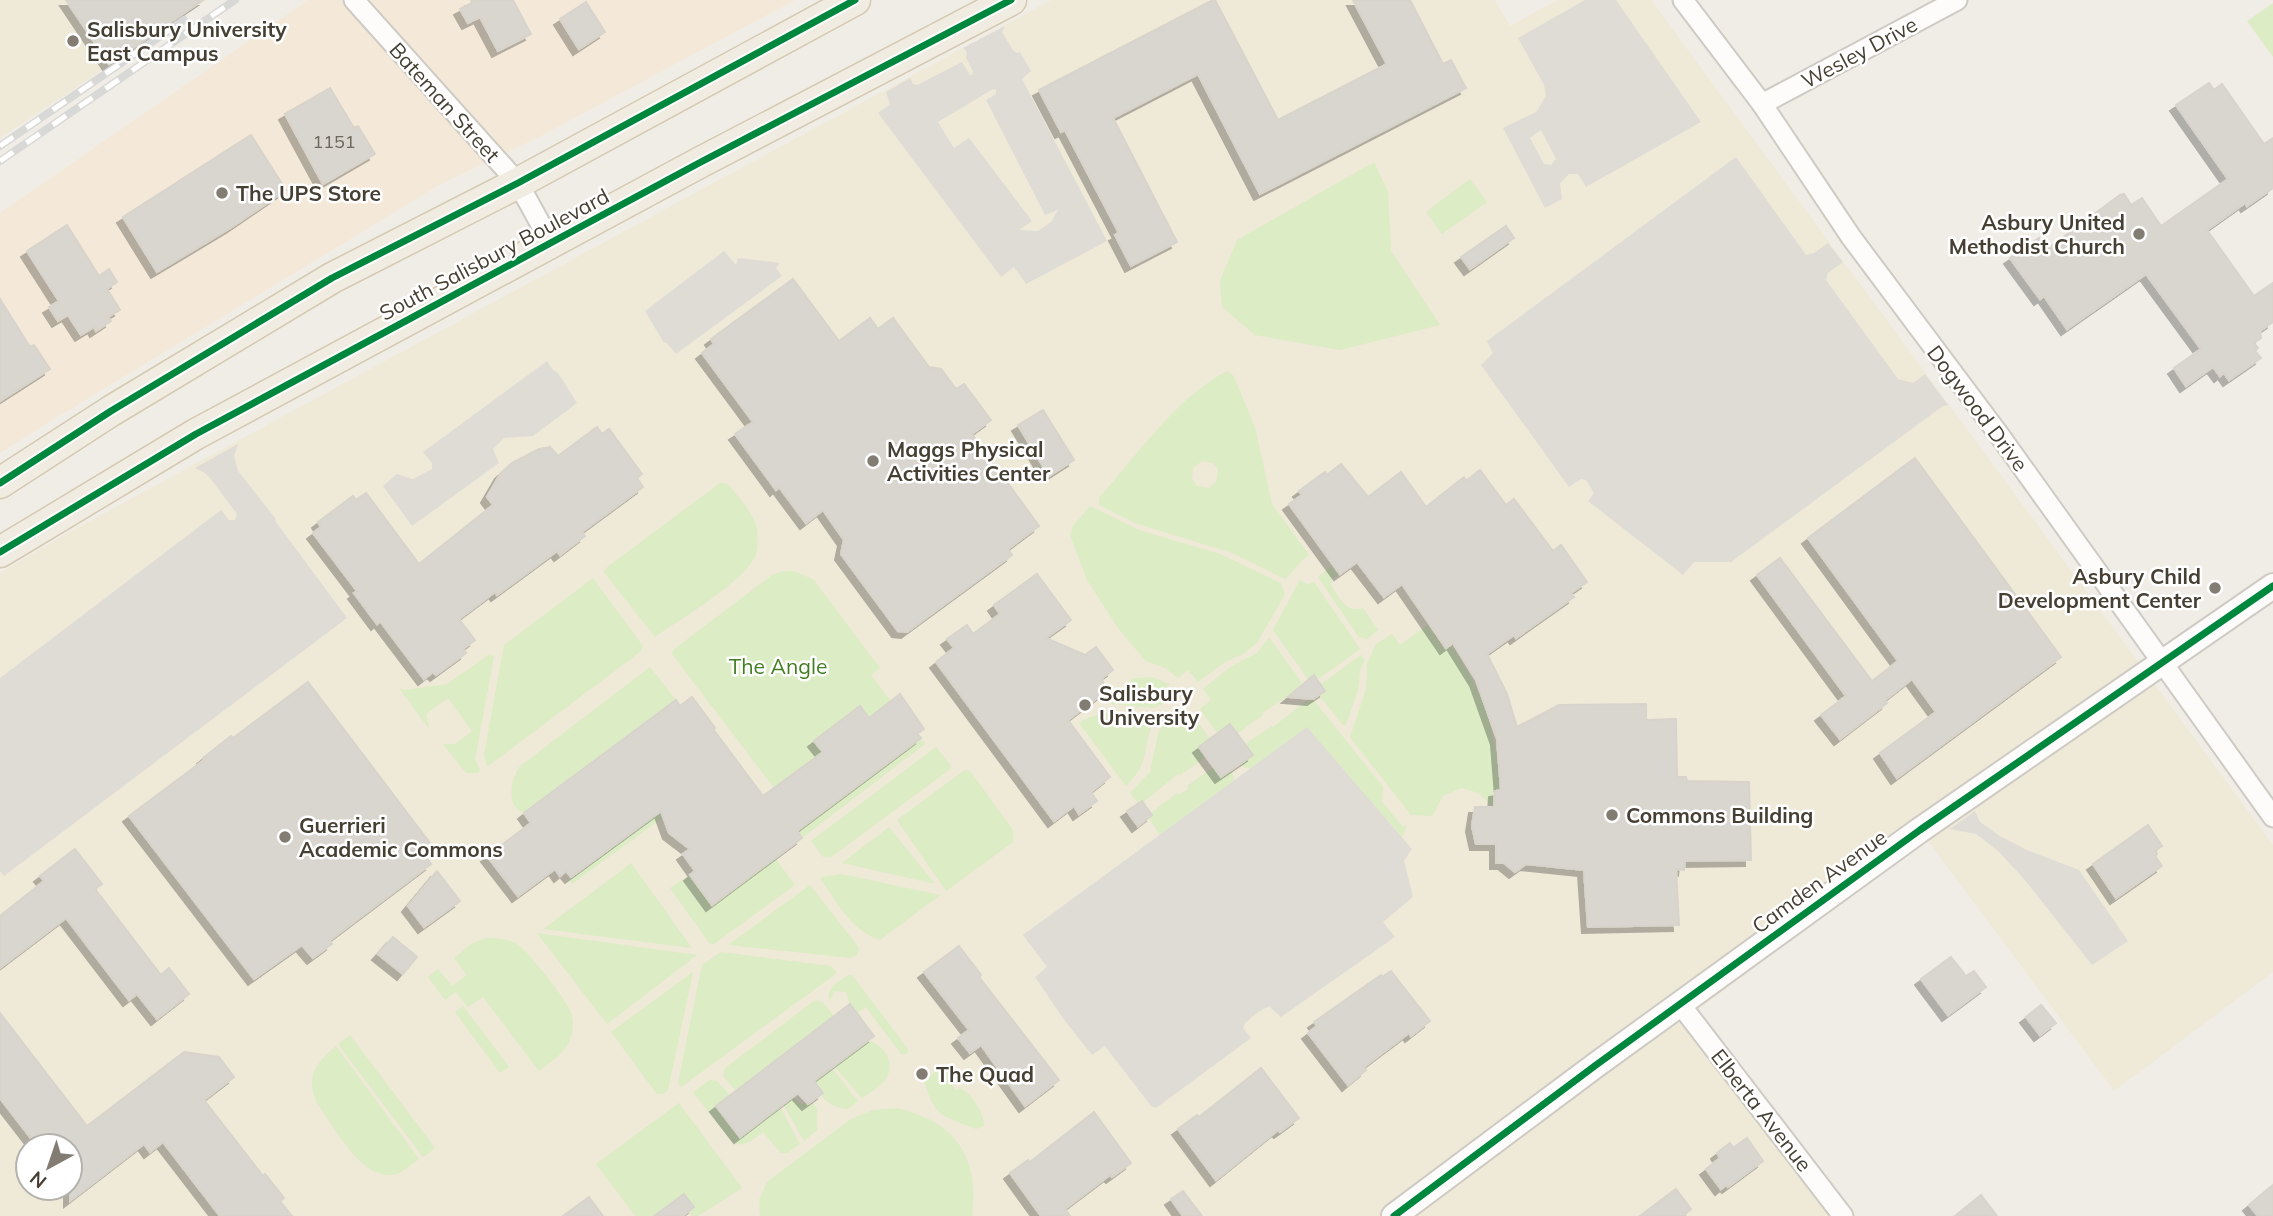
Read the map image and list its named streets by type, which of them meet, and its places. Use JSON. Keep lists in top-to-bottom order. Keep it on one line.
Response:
{"streets":{"main road":["South Salisbury Boulevard"],"street":["Wesley Drive","Bateman Street","Dogwood Drive","Camden Avenue","Elberta Avenue"]},"crossings":[["Wesley Drive","Dogwood Drive"],["Bateman Street","South Salisbury Boulevard"],["Dogwood Drive","Camden Avenue"],["Camden Avenue","Elberta Avenue"]],"parks":["The Angle"],"places":["Salisbury University East Campus","The UPS Store","Asbury United Methodist Church","Maggs Physical Activities Center","Asbury Child Development Center","Salisbury University","Commons Building","Guerrieri Academic Commons","The Quad"],"house_numbers":["1151"],"north":"bottom left"}
